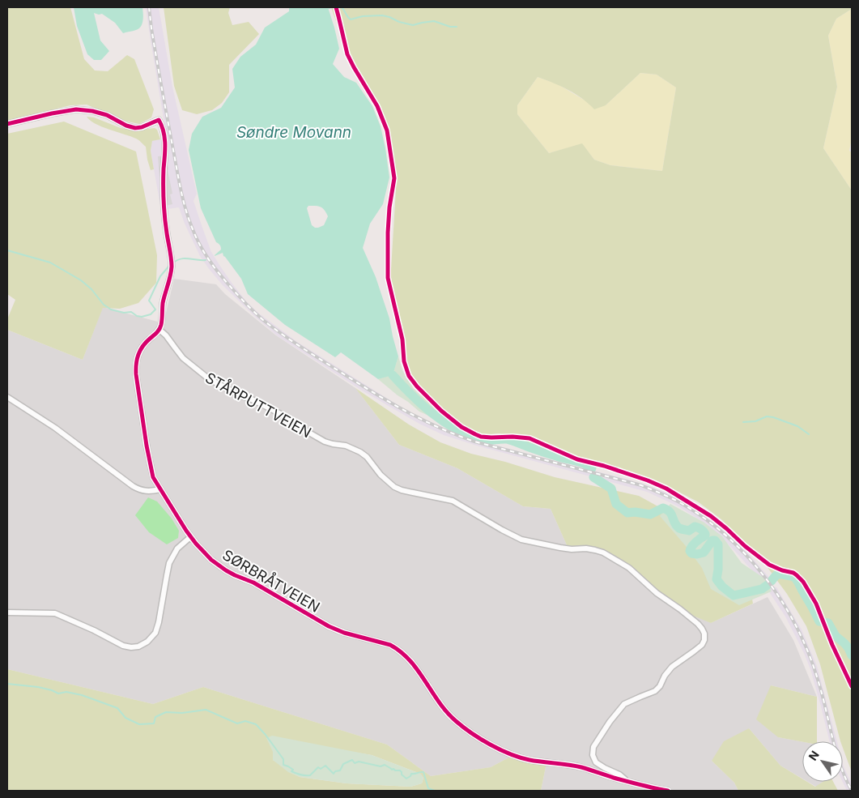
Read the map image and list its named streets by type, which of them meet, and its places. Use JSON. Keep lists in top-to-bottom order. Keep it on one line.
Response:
{"streets":{"street":["STÅRPUTTVEIEN","SØRBRÅTVEIEN"]},"crossings":[["STÅRPUTTVEIEN","SØRBRÅTVEIEN"]],"water":["Søndre Movann"],"north":"top left"}
